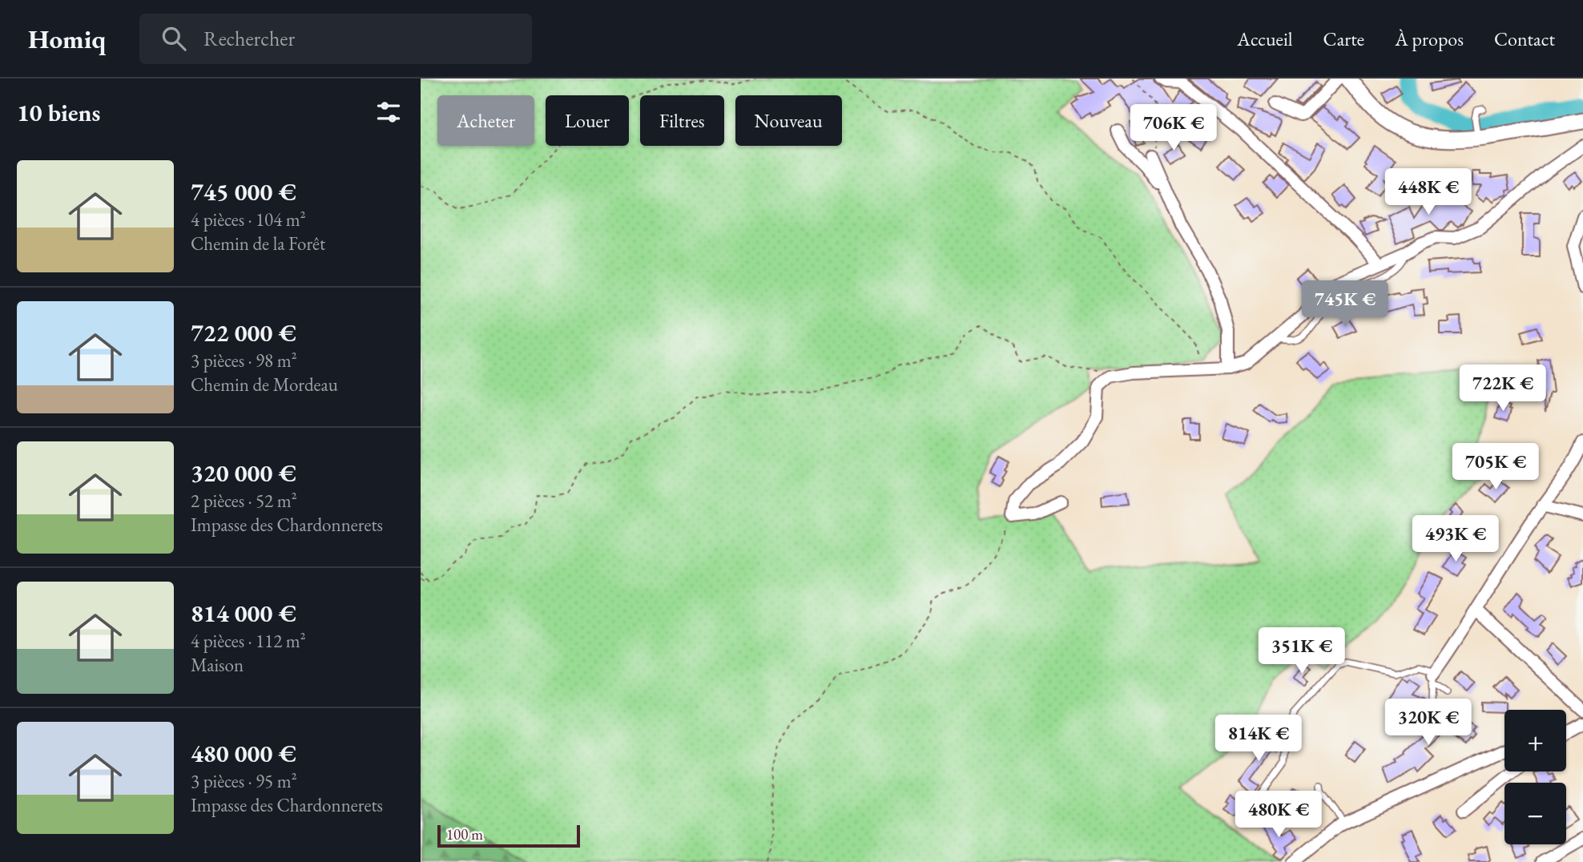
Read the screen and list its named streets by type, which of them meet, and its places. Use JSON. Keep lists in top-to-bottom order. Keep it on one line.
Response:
{"scale_bar":"100 m","page":{"header":"Homiq","search":"Rechercher","nav":["Accueil","Carte","À propos","Contact"],"heading":"10 biens","chip":["Acheter","Louer","Filtres","Nouveau"],"price":["706K €","448K €","745K €","722K €","705K €","493K €","351K €","320K €","814K €","480K €"],"list":[{"name":"745 000 €","note":"4 pièces · 104 m² · Chemin de la Forêt"},{"name":"722 000 €","note":"3 pièces · 98 m² · Chemin de Mordeau"},{"name":"320 000 €","note":"2 pièces · 52 m² · Impasse des Chardonnerets"},{"name":"814 000 €","note":"4 pièces · 112 m² · Maison"},{"name":"480 000 €","note":"3 pièces · 95 m² · Impasse des Chardonnerets"}],"map_buttons":["+","−"],"scale":"100 m"}}
